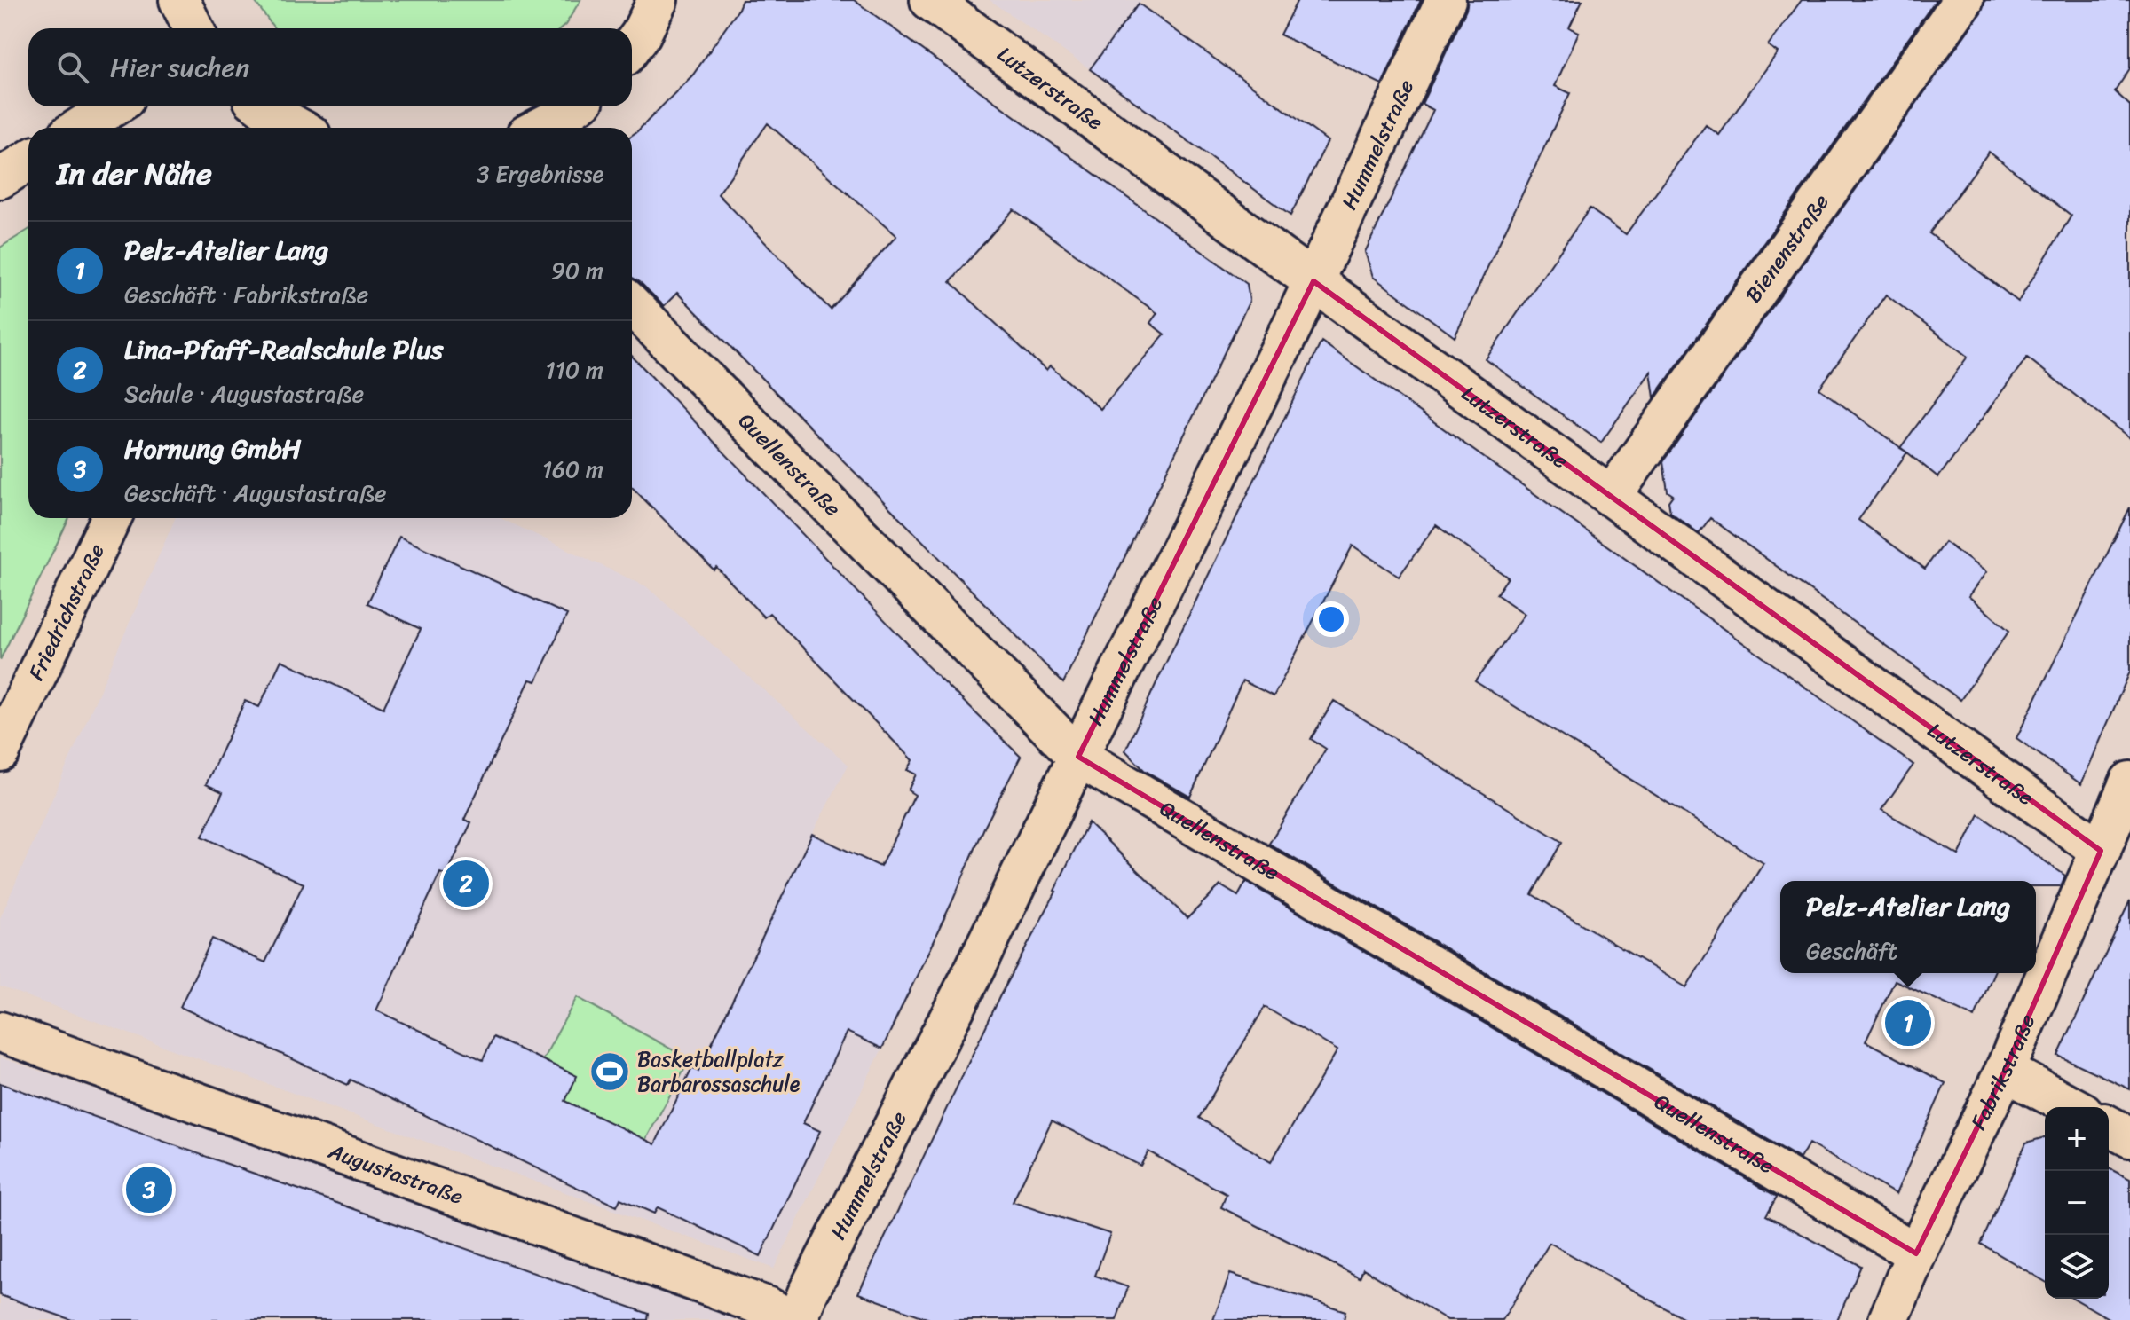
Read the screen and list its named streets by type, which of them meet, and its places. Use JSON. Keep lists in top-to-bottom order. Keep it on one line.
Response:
{"streets":{"street":["Lutzerstraße","Hummelstraße","Bienenstraße","Quellenstraße","Friedrichstraße","Fabrikstraße","Augustastraße"]},"crossings":[["Lutzerstraße","Hummelstraße"],["Lutzerstraße","Bienenstraße"],["Lutzerstraße","Fabrikstraße"],["Hummelstraße","Quellenstraße"],["Quellenstraße","Fabrikstraße"]],"places":{"sports":["Basketballplatz Barbarossaschule"]},"page":{"search":"Hier suchen","heading":["In der Nähe","3 Ergebnisse"],"list":[{"mark":"1","name":"Pelz-Atelier Lang","note":"Geschäft · Fabrikstraße","value":"90 m"},{"mark":"2","name":"Lina-Pfaff-Realschule Plus","note":"Schule · Augustastraße","value":"110 m"},{"mark":"3","name":"Hornung GmbH","note":"Geschäft · Augustastraße","value":"160 m"}],"pins":["2","1","3"],"popup":["Pelz-Atelier Lang","Geschäft"],"map_buttons":["+","−"]}}
